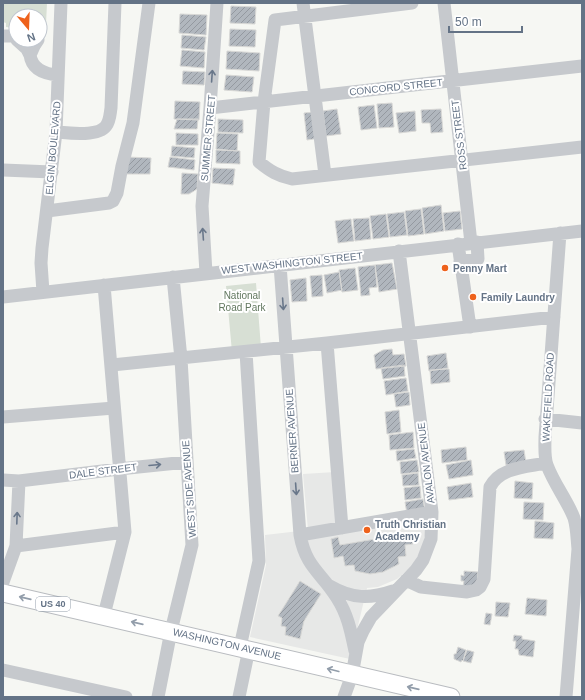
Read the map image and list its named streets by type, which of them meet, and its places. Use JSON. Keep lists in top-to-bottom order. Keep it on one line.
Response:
{"streets":{"main road":["US 40","WASHINGTON AVENUE"],"street":["CONCORD STREET","ROSS STREET","SUMMER STREET","ELGIN BOULEVARD","WEST WASHINGTON STREET","WAKEFIELD ROAD","BERNER AVENUE","AVALON AVENUE","DALE STREET","WEST SIDE AVENUE"]},"crossings":[["CONCORD STREET","ROSS STREET"],["CONCORD STREET","SUMMER STREET"],["ROSS STREET","WEST WASHINGTON STREET"],["SUMMER STREET","WEST WASHINGTON STREET"],["ELGIN BOULEVARD","WEST WASHINGTON STREET"],["WEST WASHINGTON STREET","WAKEFIELD ROAD"],["WEST WASHINGTON STREET","BERNER AVENUE"],["WEST WASHINGTON STREET","AVALON AVENUE"],["WEST WASHINGTON STREET","WEST SIDE AVENUE"],["BERNER AVENUE","AVALON AVENUE"],["AVALON AVENUE","WASHINGTON AVENUE"],["DALE STREET","WEST SIDE AVENUE"],["WEST SIDE AVENUE","WASHINGTON AVENUE"]],"one_way":["WASHINGTON AVENUE"],"parks":["National Road Park"],"places":["Penny Mart","Family Laundry","Truth Christian Academy"],"scale_bar":"50 m","north":"bottom"}
